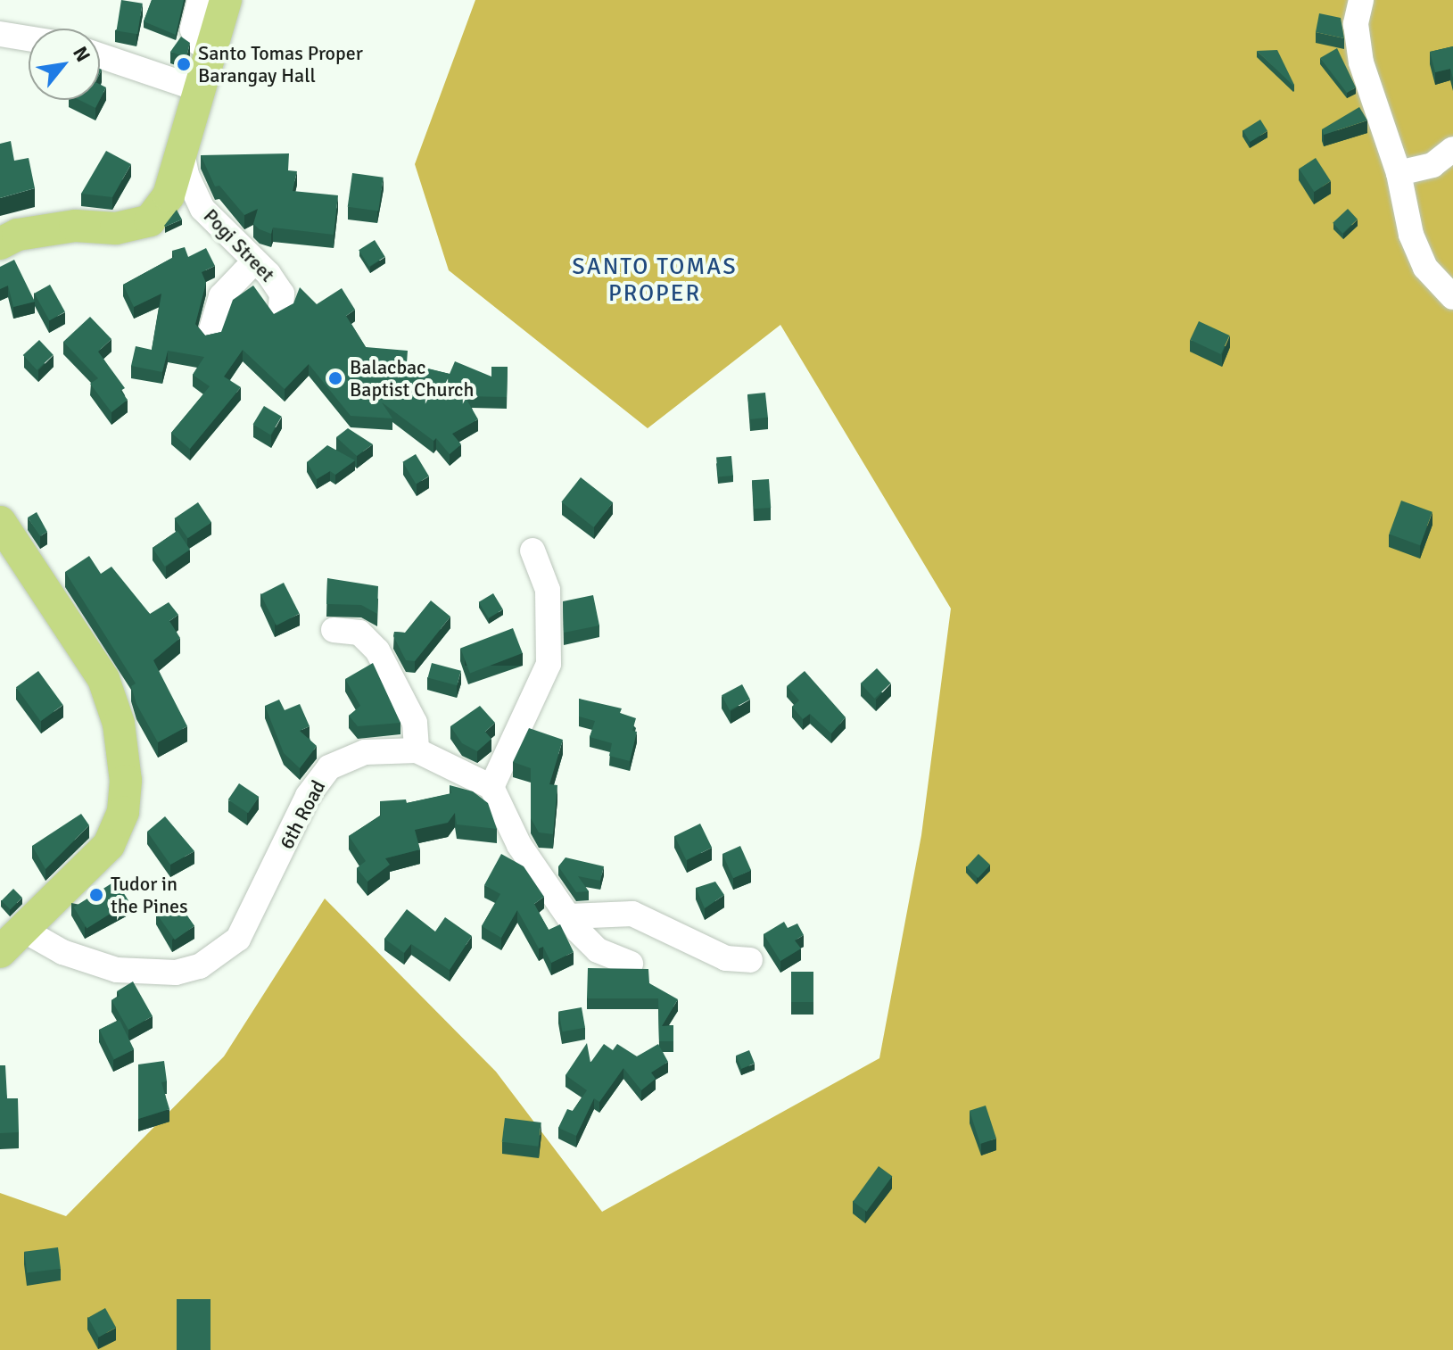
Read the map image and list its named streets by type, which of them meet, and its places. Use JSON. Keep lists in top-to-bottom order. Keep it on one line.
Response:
{"streets":{"street":["Pogi Street","6th Road"]},"districts":["SANTO TOMAS PROPER"],"places":["Santo Tomas Proper Barangay Hall","Balacbac Baptist Church","Tudor in the Pines"],"north":"top right"}
